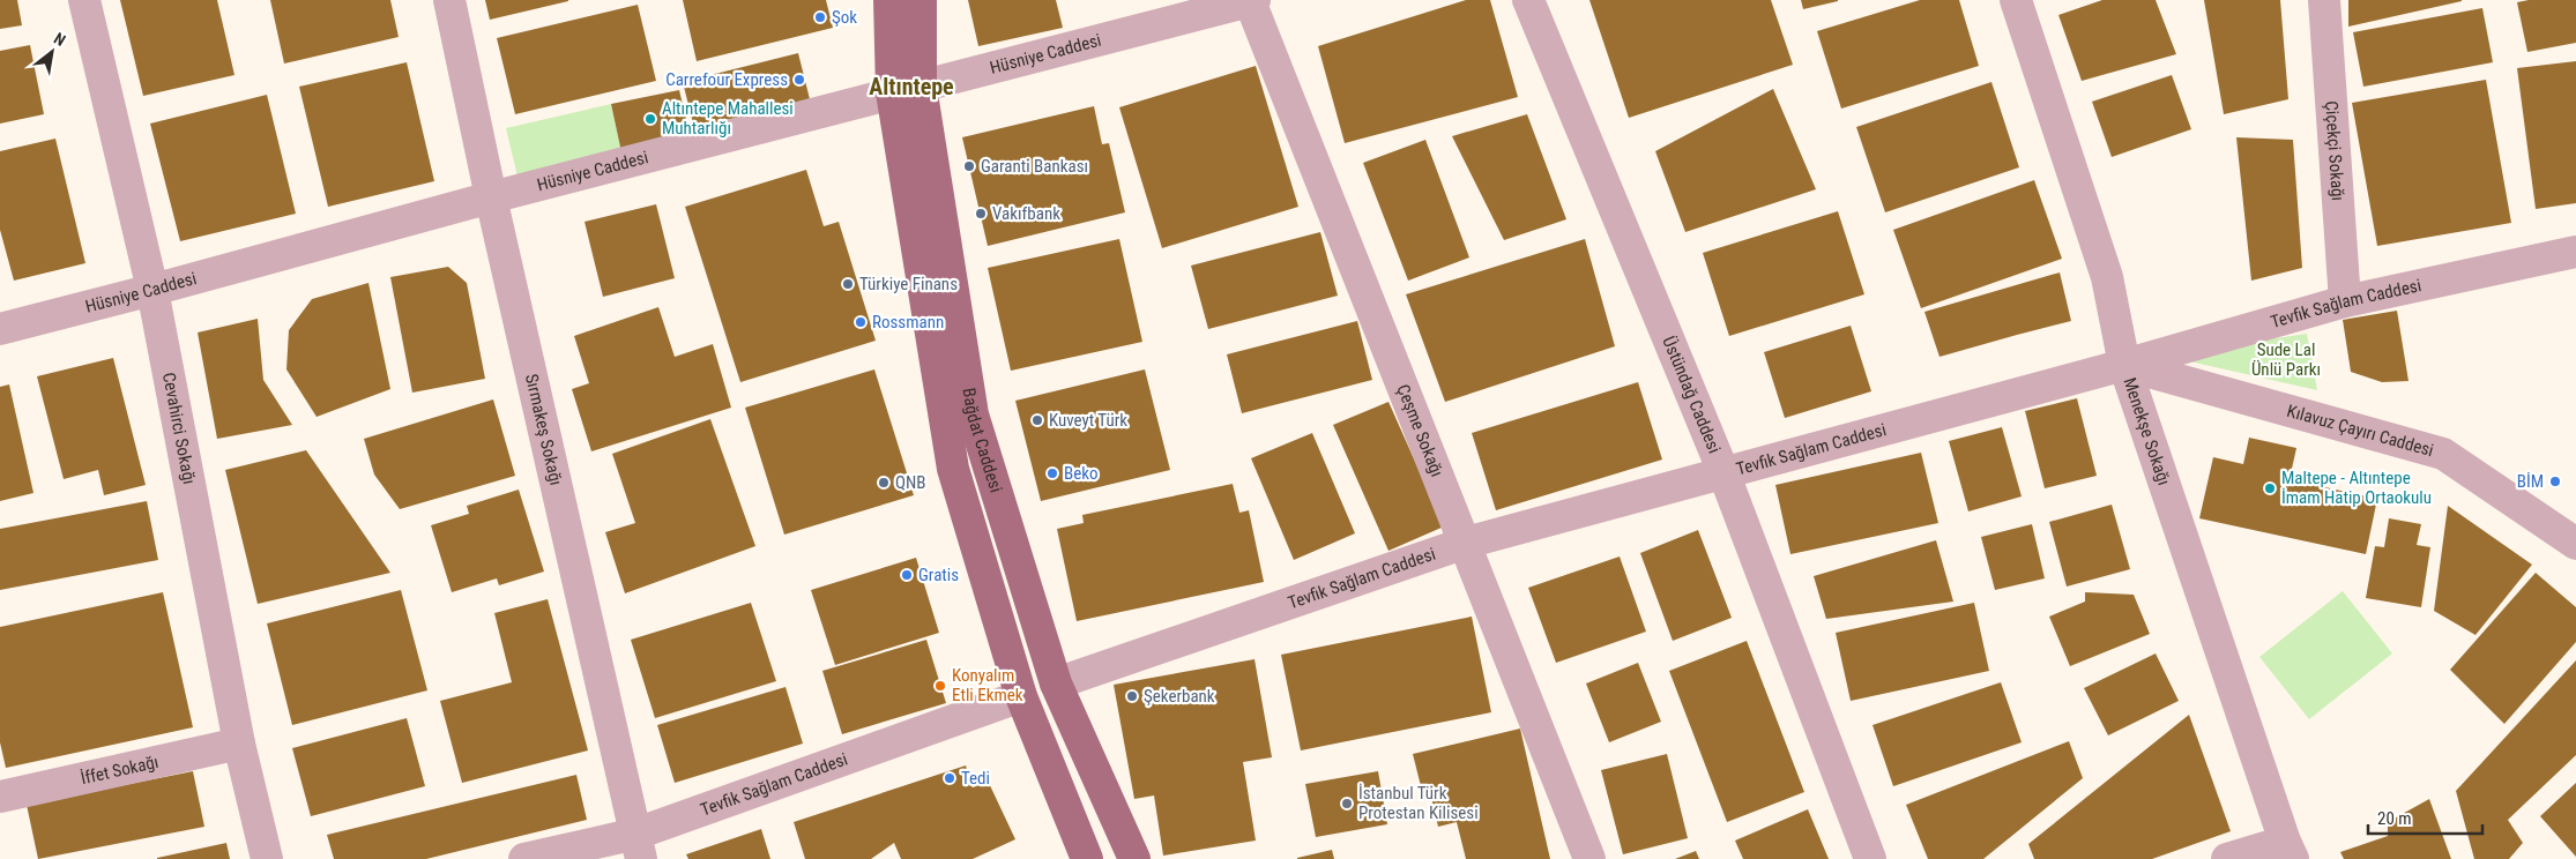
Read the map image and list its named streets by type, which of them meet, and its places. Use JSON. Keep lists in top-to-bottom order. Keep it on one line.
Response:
{"streets":{"main road":["Bağdat Caddesi"],"street":["Hüsniye Caddesi","Çiçekçi Sokağı","Tevfik Sağlam Caddesi","Üstündağ Caddesi","Cevahirci Sokağı","Sırmakeş Sokağı","Çeşme Sokağı","Kılavuz Çayırı Caddesi","Menekşe Sokağı","İffet Sokağı"]},"crossings":[["Hüsniye Caddesi","Cevahirci Sokağı"],["Hüsniye Caddesi","Sırmakeş Sokağı"],["Hüsniye Caddesi","Çeşme Sokağı"],["Hüsniye Caddesi","Bağdat Caddesi"],["Çiçekçi Sokağı","Tevfik Sağlam Caddesi"],["Tevfik Sağlam Caddesi","Üstündağ Caddesi"],["Tevfik Sağlam Caddesi","Sırmakeş Sokağı"],["Tevfik Sağlam Caddesi","Çeşme Sokağı"],["Tevfik Sağlam Caddesi","Kılavuz Çayırı Caddesi"],["Tevfik Sağlam Caddesi","Menekşe Sokağı"],["Tevfik Sağlam Caddesi","Bağdat Caddesi"],["Cevahirci Sokağı","İffet Sokağı"],["Kılavuz Çayırı Caddesi","Menekşe Sokağı"]],"districts":["Altıntepe"],"parks":["Sude Lal Ünlü Parkı"],"places":["Şok","Carrefour Express","Altıntepe Mahallesi Muhtarlığı","Garanti Bankası","Vakıfbank","Türkiye Finans","Rossmann","Kuveyt Türk","Beko","BİM","QNB","Maltepe - Altıntepe İmam Hatip Ortaokulu","Gratis","Konyalım Etli Ekmek","Şekerbank","Tedi","İstanbul Türk Protestan Kilisesi"],"scale_bar":"20 m","north":"top right"}
